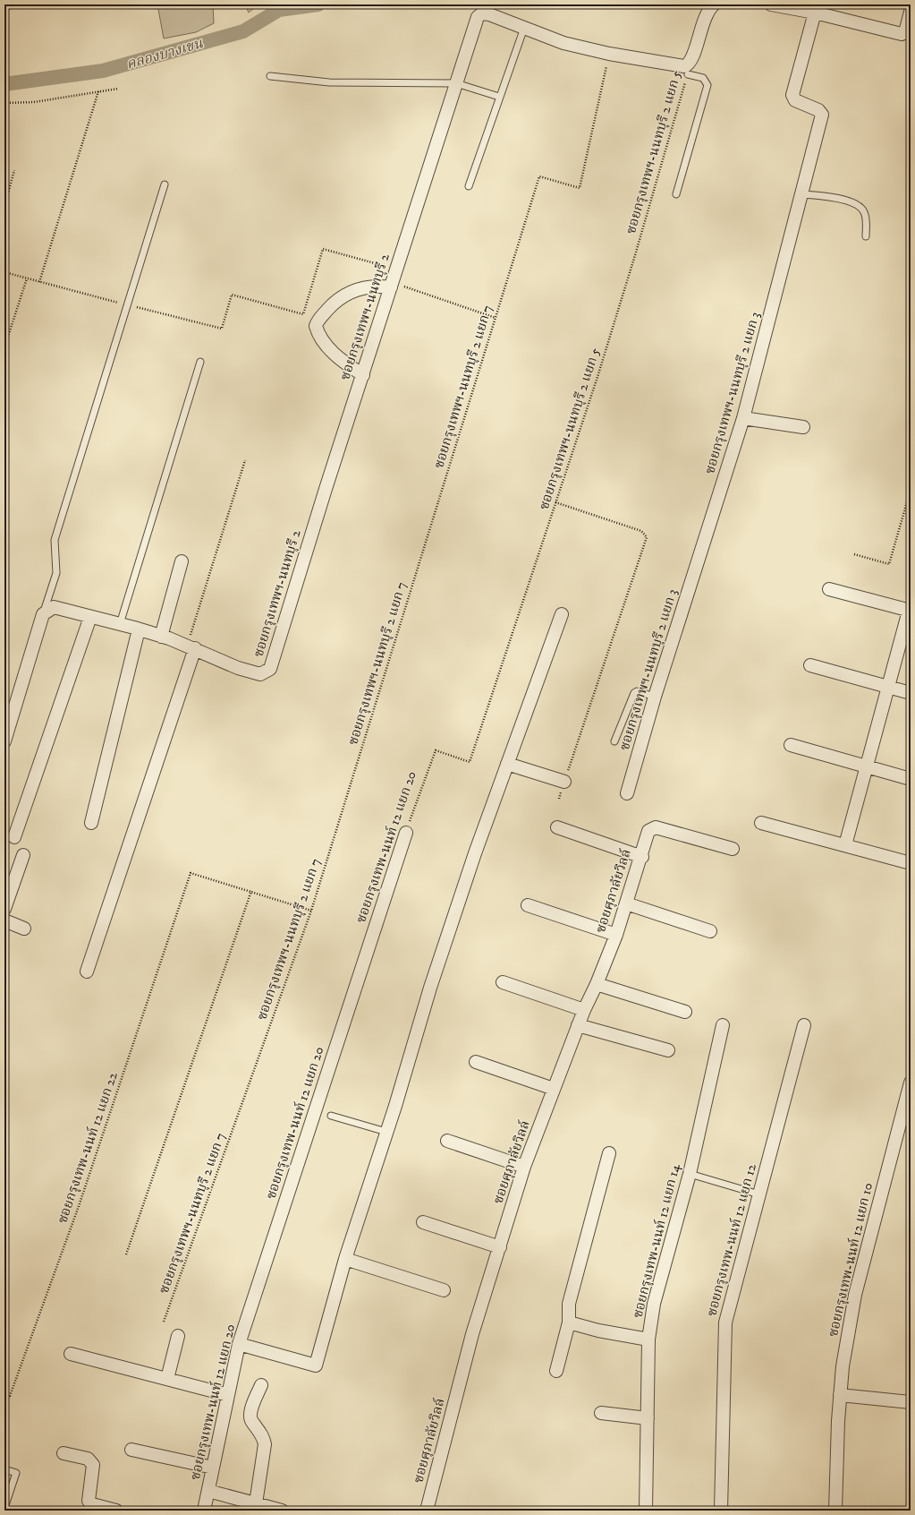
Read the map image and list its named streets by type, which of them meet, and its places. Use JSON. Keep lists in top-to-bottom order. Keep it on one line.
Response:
{"streets":{"street":["ซอยกรุงเทพฯ-นนทบุรี 2","ซอยกรุงเทพฯ-นนทบุรี 2 แยก 3","ซอยกรุงเทพ-นนท์ 12 แยก 20","ซอยศุภาลัยวิลล์","ซอยกรุงเทพ-นนท์ 12 แยก 12","ซอยกรุงเทพ-นนท์ 12 แยก 14","ซอยกรุงเทพ-นนท์ 12 แยก 10"],"path":["ซอยกรุงเทพฯ-นนทบุรี 2 แยก 5","ซอยกรุงเทพฯ-นนทบุรี 2 แยก 7","ซอยกรุงเทพ-นนท์ 12 แยก 22"]},"crossings":[["ซอยกรุงเทพฯ-นนทบุรี 2 แยก 5","ซอยกรุงเทพ-นนท์ 12 แยก 20"],["ซอยกรุงเทพฯ-นนทบุรี 2","ซอยกรุงเทพฯ-นนทบุรี 2 แยก 7"]],"water":["คลองบางเขน"]}
